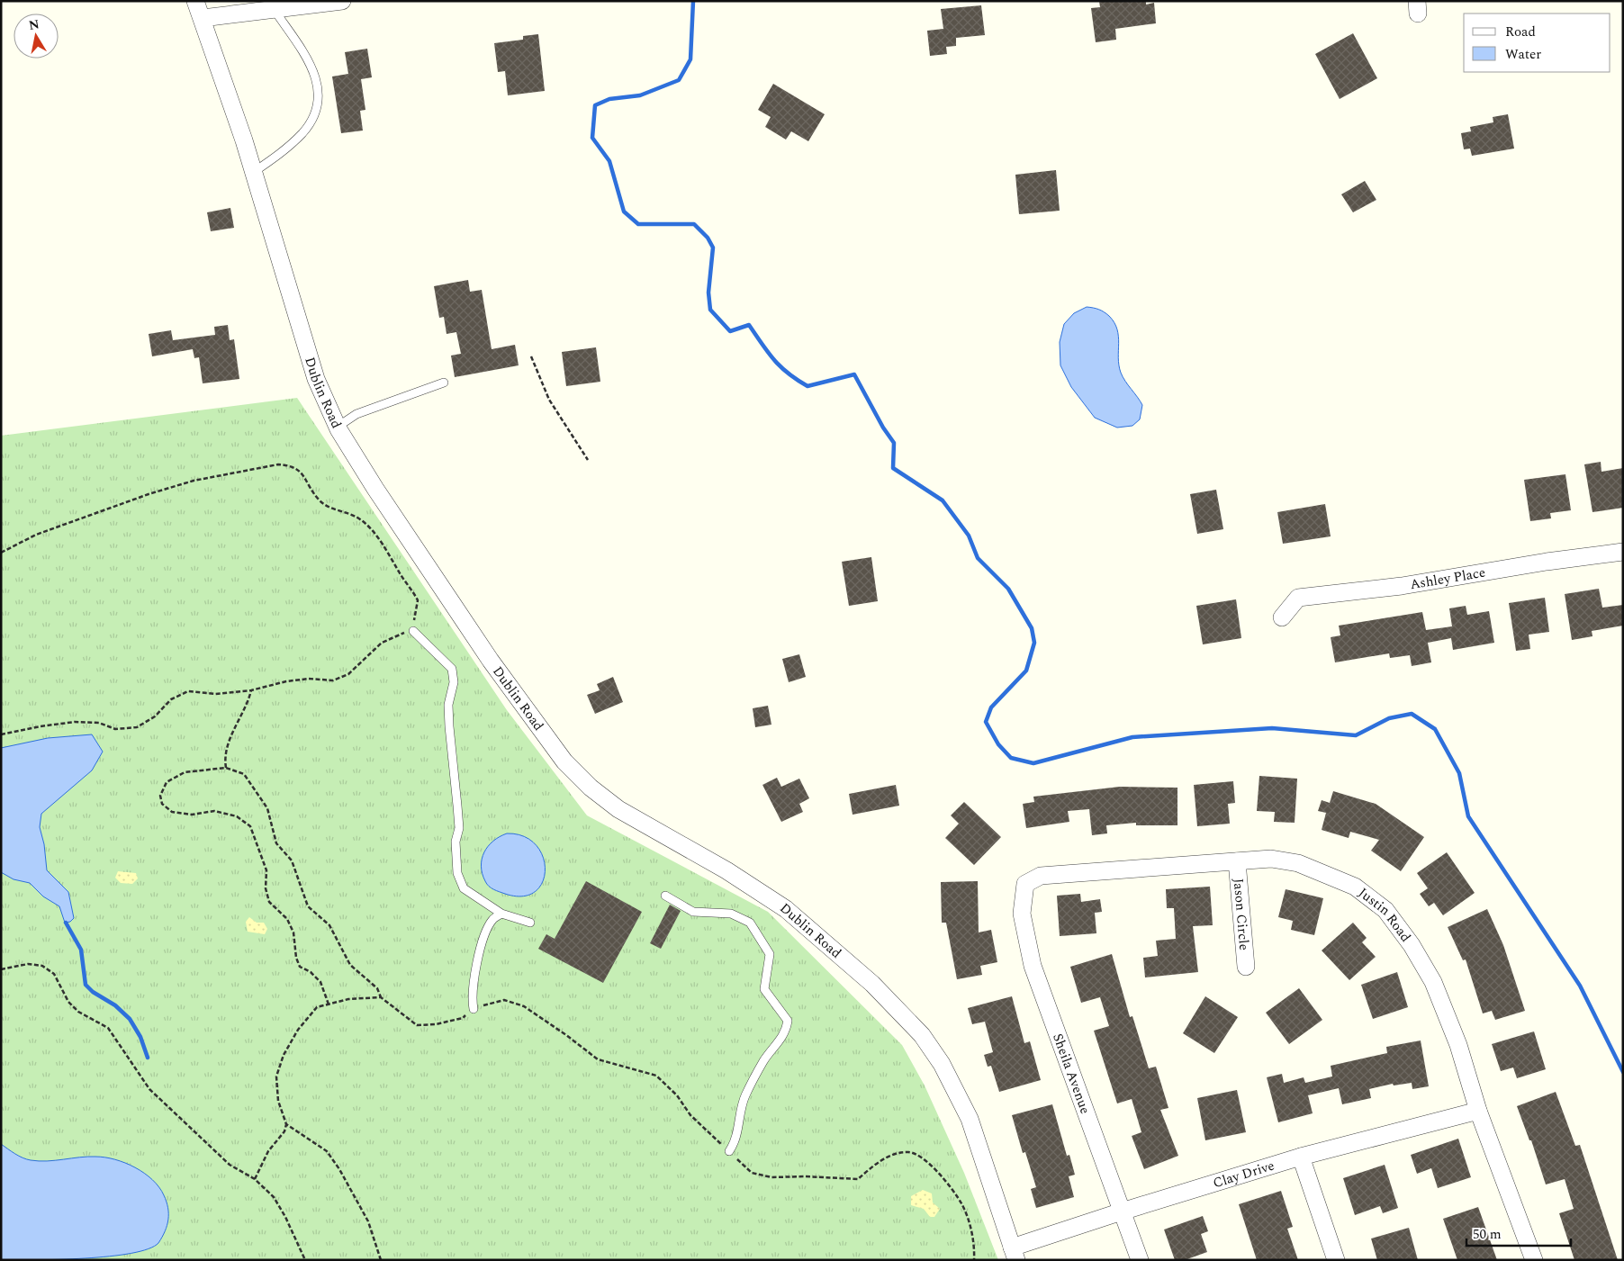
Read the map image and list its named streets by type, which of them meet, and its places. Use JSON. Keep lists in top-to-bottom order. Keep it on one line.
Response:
{"streets":{"street":["Dublin Road","Ashley Place","Jason Circle","Justin Road","Sheila Avenue","Clay Drive"]},"crossings":[["Dublin Road","Clay Drive"],["Jason Circle","Justin Road"],["Justin Road","Sheila Avenue"],["Justin Road","Clay Drive"],["Sheila Avenue","Clay Drive"]],"legend":["Road","Water"],"scale_bar":"50 m","north":"top"}
